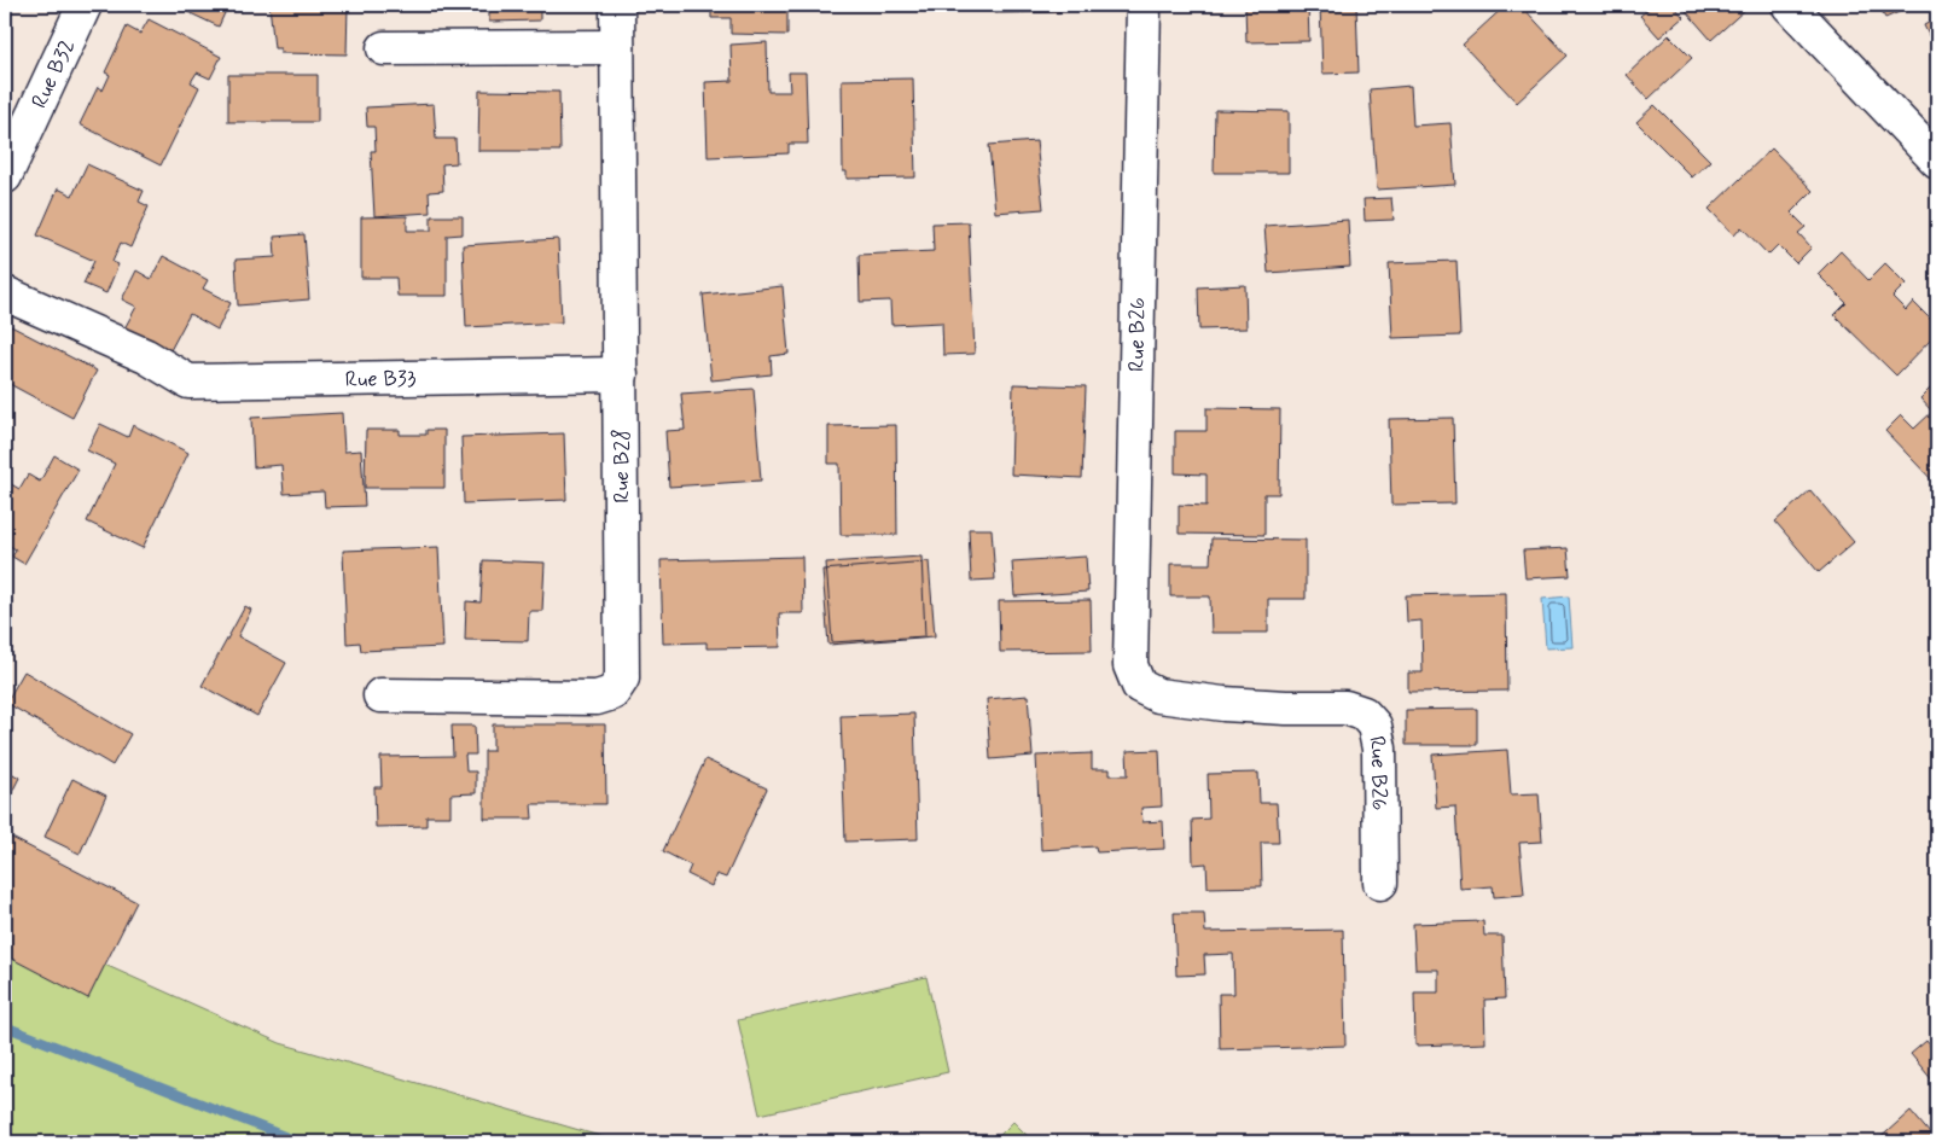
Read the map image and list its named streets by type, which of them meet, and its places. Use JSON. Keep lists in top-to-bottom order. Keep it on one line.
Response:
{"streets":{"street":["Rue B32","Rue B26","Rue B33","Rue B28"]},"crossings":[["Rue B33","Rue B28"]]}
